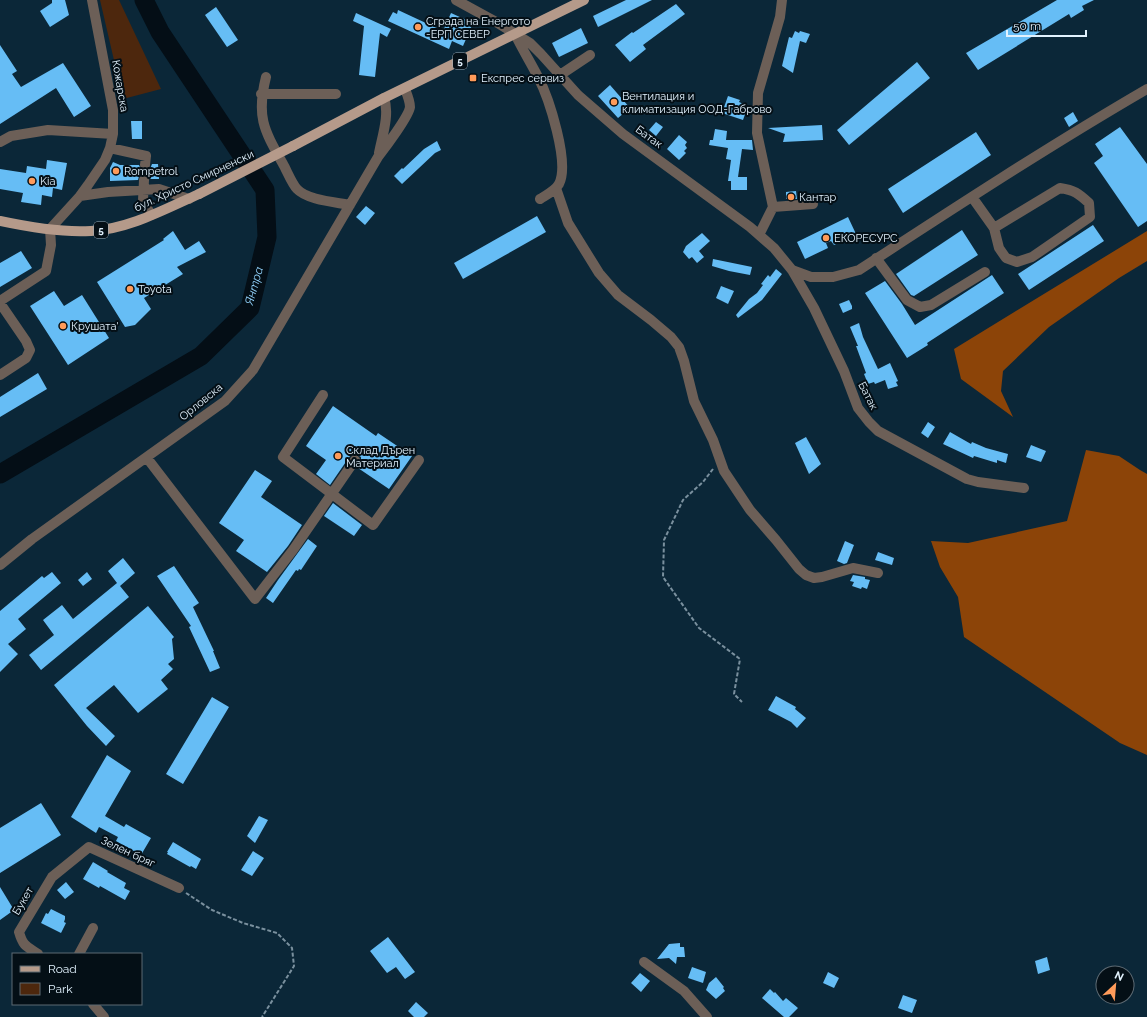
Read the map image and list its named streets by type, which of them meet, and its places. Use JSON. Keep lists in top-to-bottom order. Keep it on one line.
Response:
{"streets":{"main road":["5","бул. Христо Смирненски"],"street":["Кожарска","Батак","Орловска","Зелен бряг","Букет"]},"crossings":[["5","Батак"],["5","бул. Христо Смирненски"],["5","Орловска"],["Кожарска","бул. Христо Смирненски"],["бул. Христо Смирненски","Орловска"],["Зелен бряг","Букет"]],"water":["Янтра"],"places":{"other":["Сграда на Енергото -ЕРП СЕВЕР","Вентилация и климатизация ООД-Габрово","Rompetrol","Kia","Кантар","ЕКОРЕСУРС","Toyota","Крушата'","Склад Дърен Материал"],"transit":["Експрес сервиз"]},"legend":["Road","Park"],"scale_bar":"50 m","north":"top right"}
